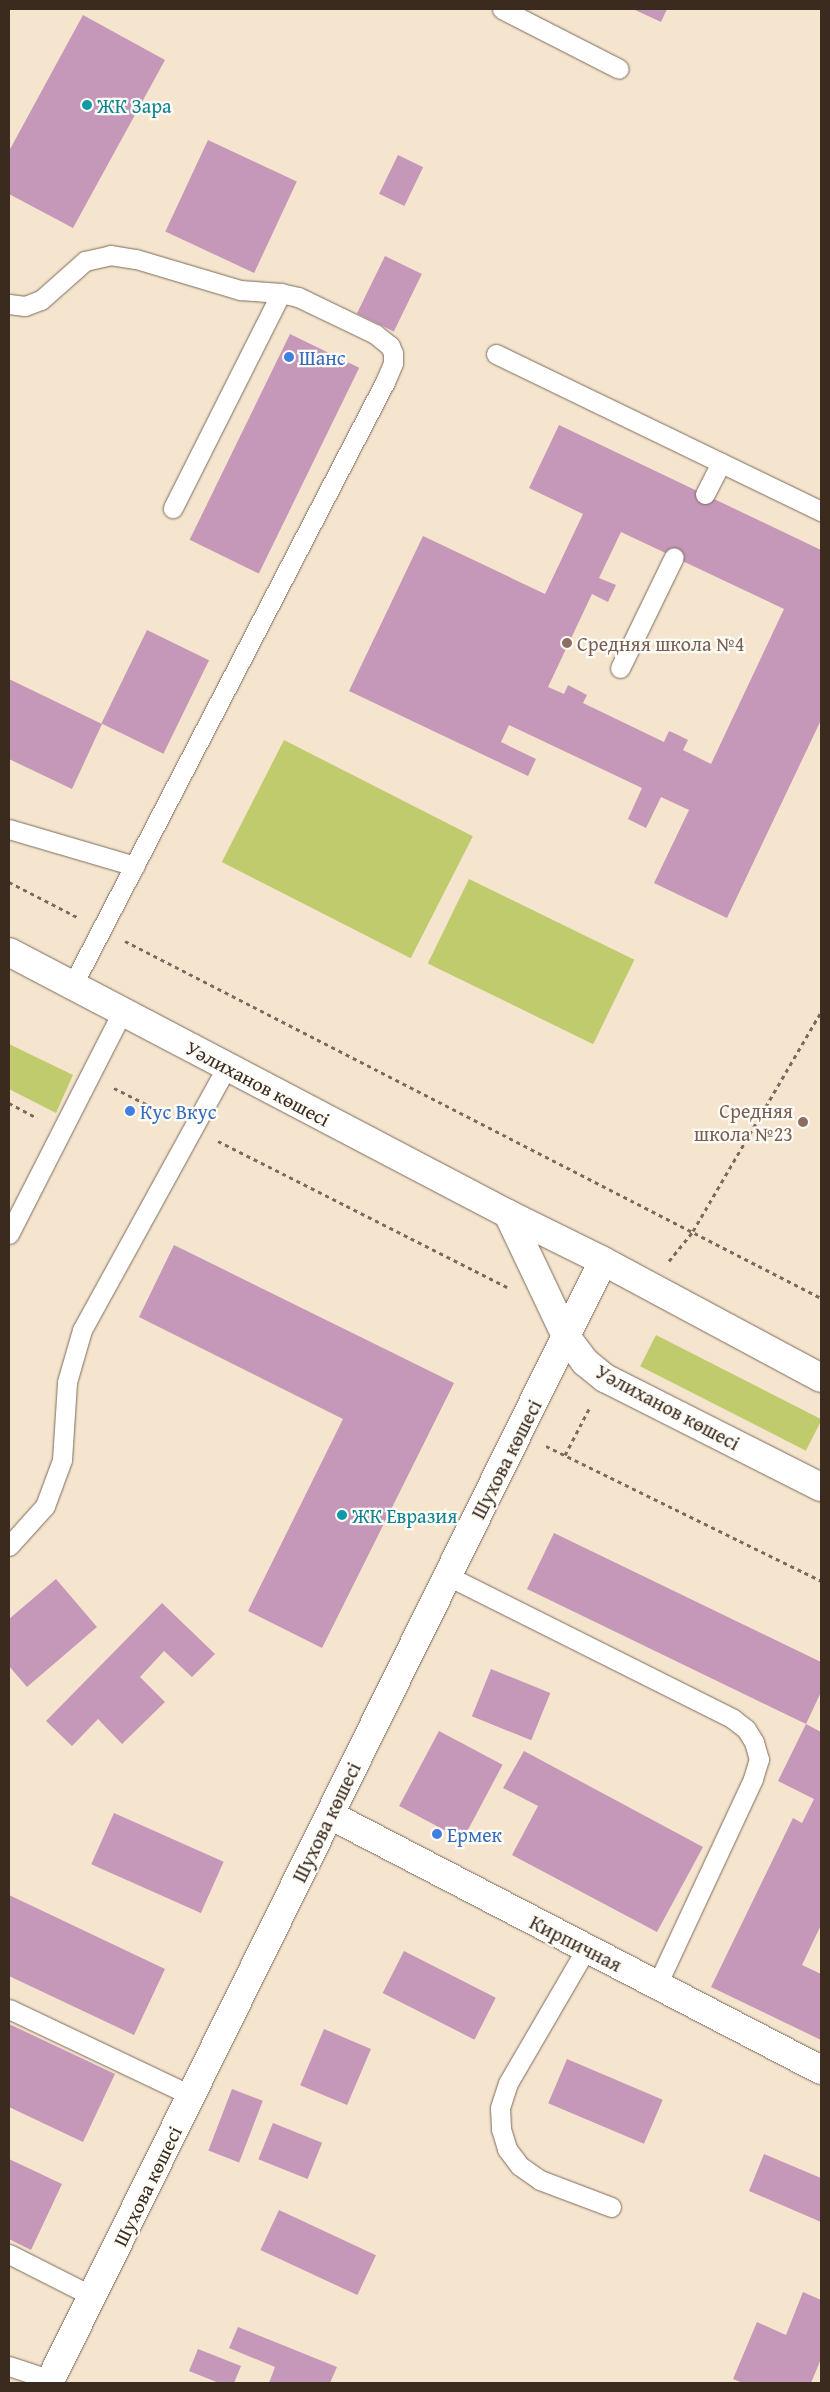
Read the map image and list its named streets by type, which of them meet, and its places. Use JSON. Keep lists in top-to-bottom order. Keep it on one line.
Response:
{"streets":{"street":["Уәлиханов көшесі","Шухова көшесі","Кирпичная"]},"crossings":[["Уәлиханов көшесі","Шухова көшесі"],["Шухова көшесі","Кирпичная"]],"places":["ЖК Зара","Шанс","Средняя школа №4","Кус Вкус","Средняя школа №23","ЖК Евразия","Ермек"]}
